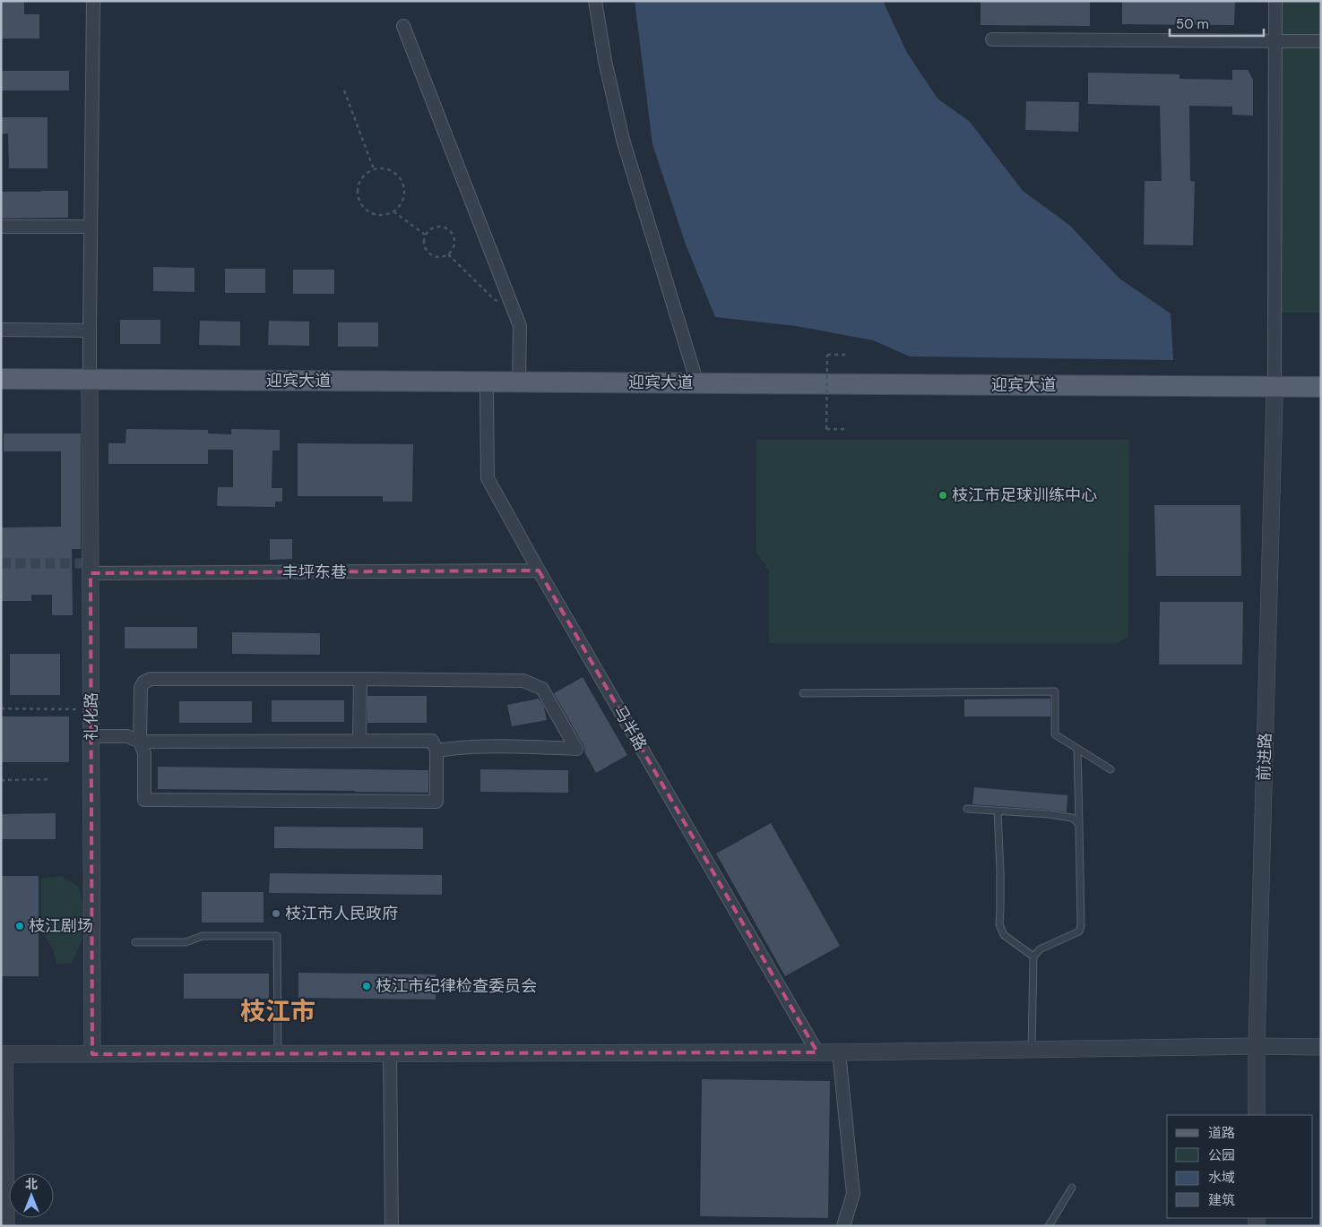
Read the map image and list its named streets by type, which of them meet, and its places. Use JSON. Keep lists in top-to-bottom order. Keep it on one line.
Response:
{"streets":{"main road":["迎宾大道"],"street":["丰坪东巷","礼化路","马半路","前进路"]},"crossings":[["迎宾大道","礼化路"],["迎宾大道","马半路"],["迎宾大道","前进路"],["丰坪东巷","礼化路"],["丰坪东巷","马半路"]],"districts":["枝江市"],"places":["枝江市足球训练中心","枝江市人民政府","枝江剧场","枝江市纪律检查委员会"],"legend":["道路","公园","水域","建筑"],"scale_bar":"50 m","north":"top"}
